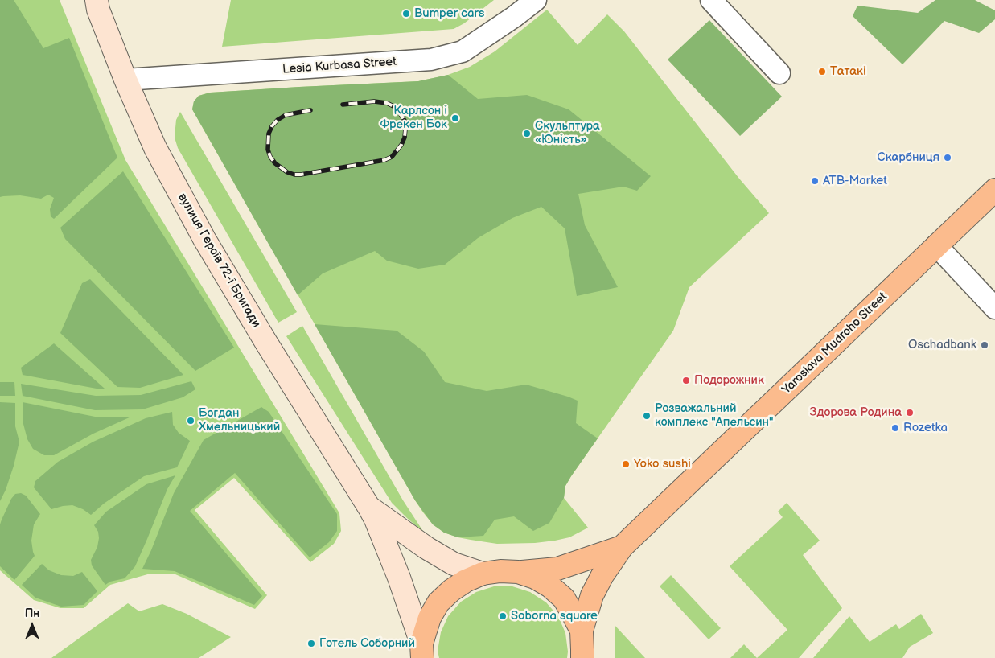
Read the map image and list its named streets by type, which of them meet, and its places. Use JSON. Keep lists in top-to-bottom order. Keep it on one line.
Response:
{"streets":{"main road":["вулиця Героїв 72-ї Бригади","Yaroslava Mudroho Street"],"street":["Lesia Kurbasa Street"]},"crossings":[["Lesia Kurbasa Street","вулиця Героїв 72-ї Бригади"]],"places":["Bumper cars","Татакі","Карлсон і Фрекен Бок","Скульптура «Юність»","Скарбниця","ATB-Market","Oschadbank","Подорожник","Здорова Родина","Розважальний комплекс \"Апельсин\"","Богдан Хмельницький","Rozetka","Yoko sushi","Soborna square","Готель Соборний"],"north":"top"}
